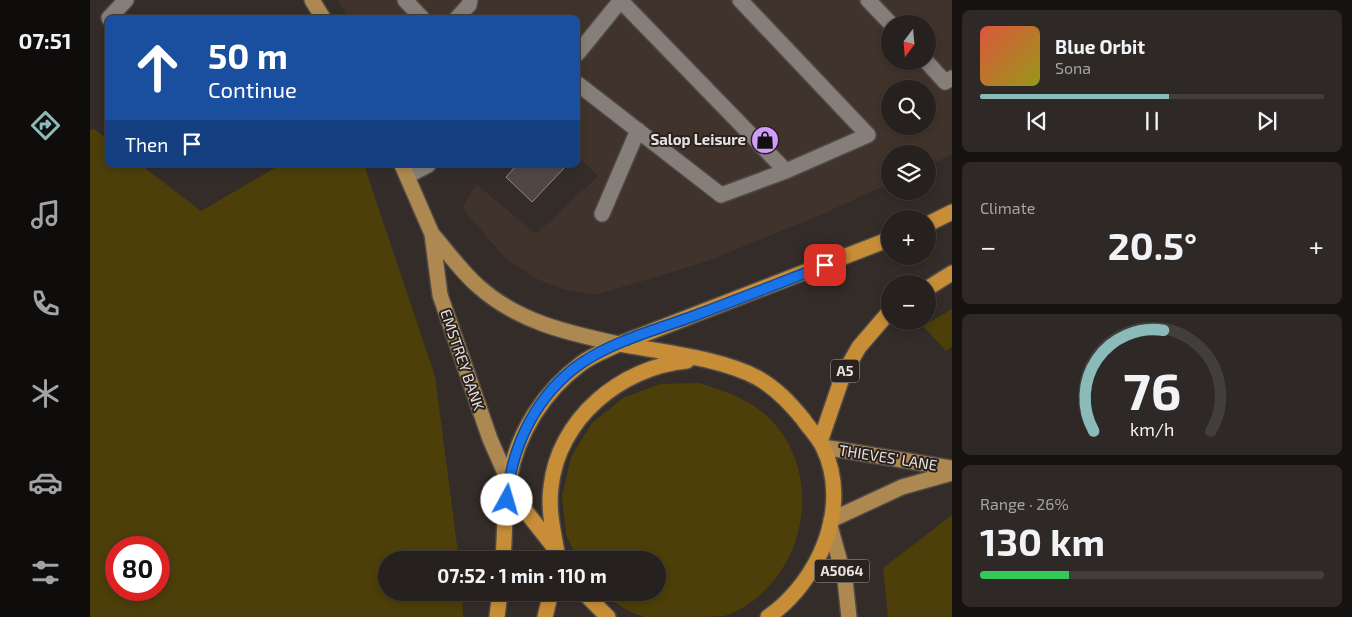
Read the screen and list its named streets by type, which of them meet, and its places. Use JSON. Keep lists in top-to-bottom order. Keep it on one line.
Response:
{"streets":{"highway":["A5"],"main road":["EMSTREY BANK","THIEVES' LANE","A5064"]},"crossings":[["A5","THIEVES' LANE"],["THIEVES' LANE","A5064"]],"places":{"shop":["Salop Leisure"]},"north":"bottom","page":{"tabs":"07:51","map_buttons":["+","−"],"turn":["50 m","Continue"],"song":["Blue Orbit","Sona"],"then":"Then","tile":["Climate",["Range · 26%","130 km"]],"heat":["−","20.5°","+"],"limit":"80","trip":"07:52 · 1 min · 110 m","gauge":["76","km/h"]}}
